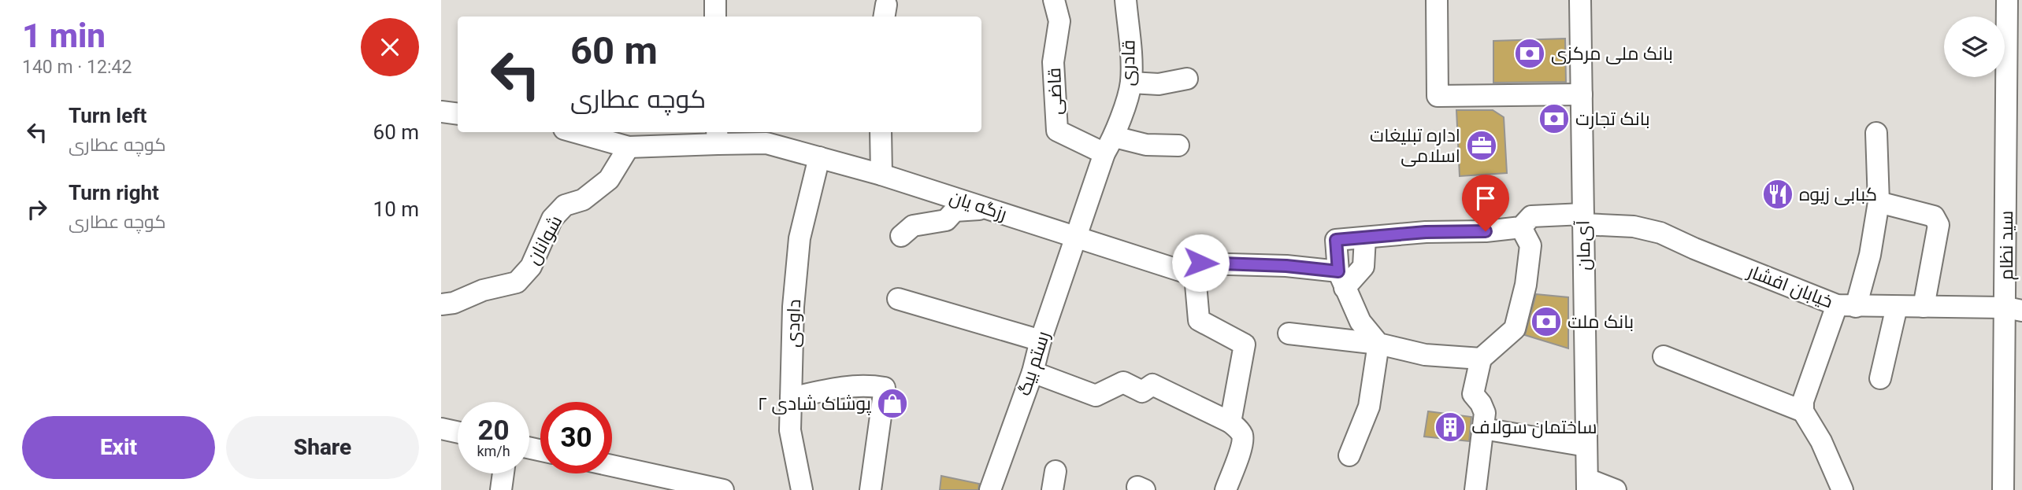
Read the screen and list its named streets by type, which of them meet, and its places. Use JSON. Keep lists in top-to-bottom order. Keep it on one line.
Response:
{"streets":{"street":["قادری","قاضی","رزگه یان","شوانان","آی‌مان","سید نظام","خیابان افشار","داودی","رستم بیگ"]},"crossings":[["قادری","قاضی"],["قادری","رزگه یان"],["قادری","رستم بیگ"],["رزگه یان","شوانان"],["رزگه یان","داودی"],["رزگه یان","رستم بیگ"],["آی‌مان","خیابان افشار"],["سید نظام","خیابان افشار"]],"places":{"bank":["بانک ملی مرکزی","بانک تجارت","بانک ملت"],"office":["اداره تبلیغات اسلامی"],"restaurant":["کبابى زیوه"],"shop":["پوشاک شادی ۲"],"building":["ساختمان سولاف"]},"page":{"heading":["1 min","140 m · 12:42"],"turn":["60 m","کوچه عطاری"],"list":[{"name":"Turn left","note":"کوچه عطاری","value":"60 m"},{"name":"Turn right","note":"کوچه عطاری","value":"10 m"}],"speed":"20 km/h","limit":"30","buttons":["Exit","Share"]}}
